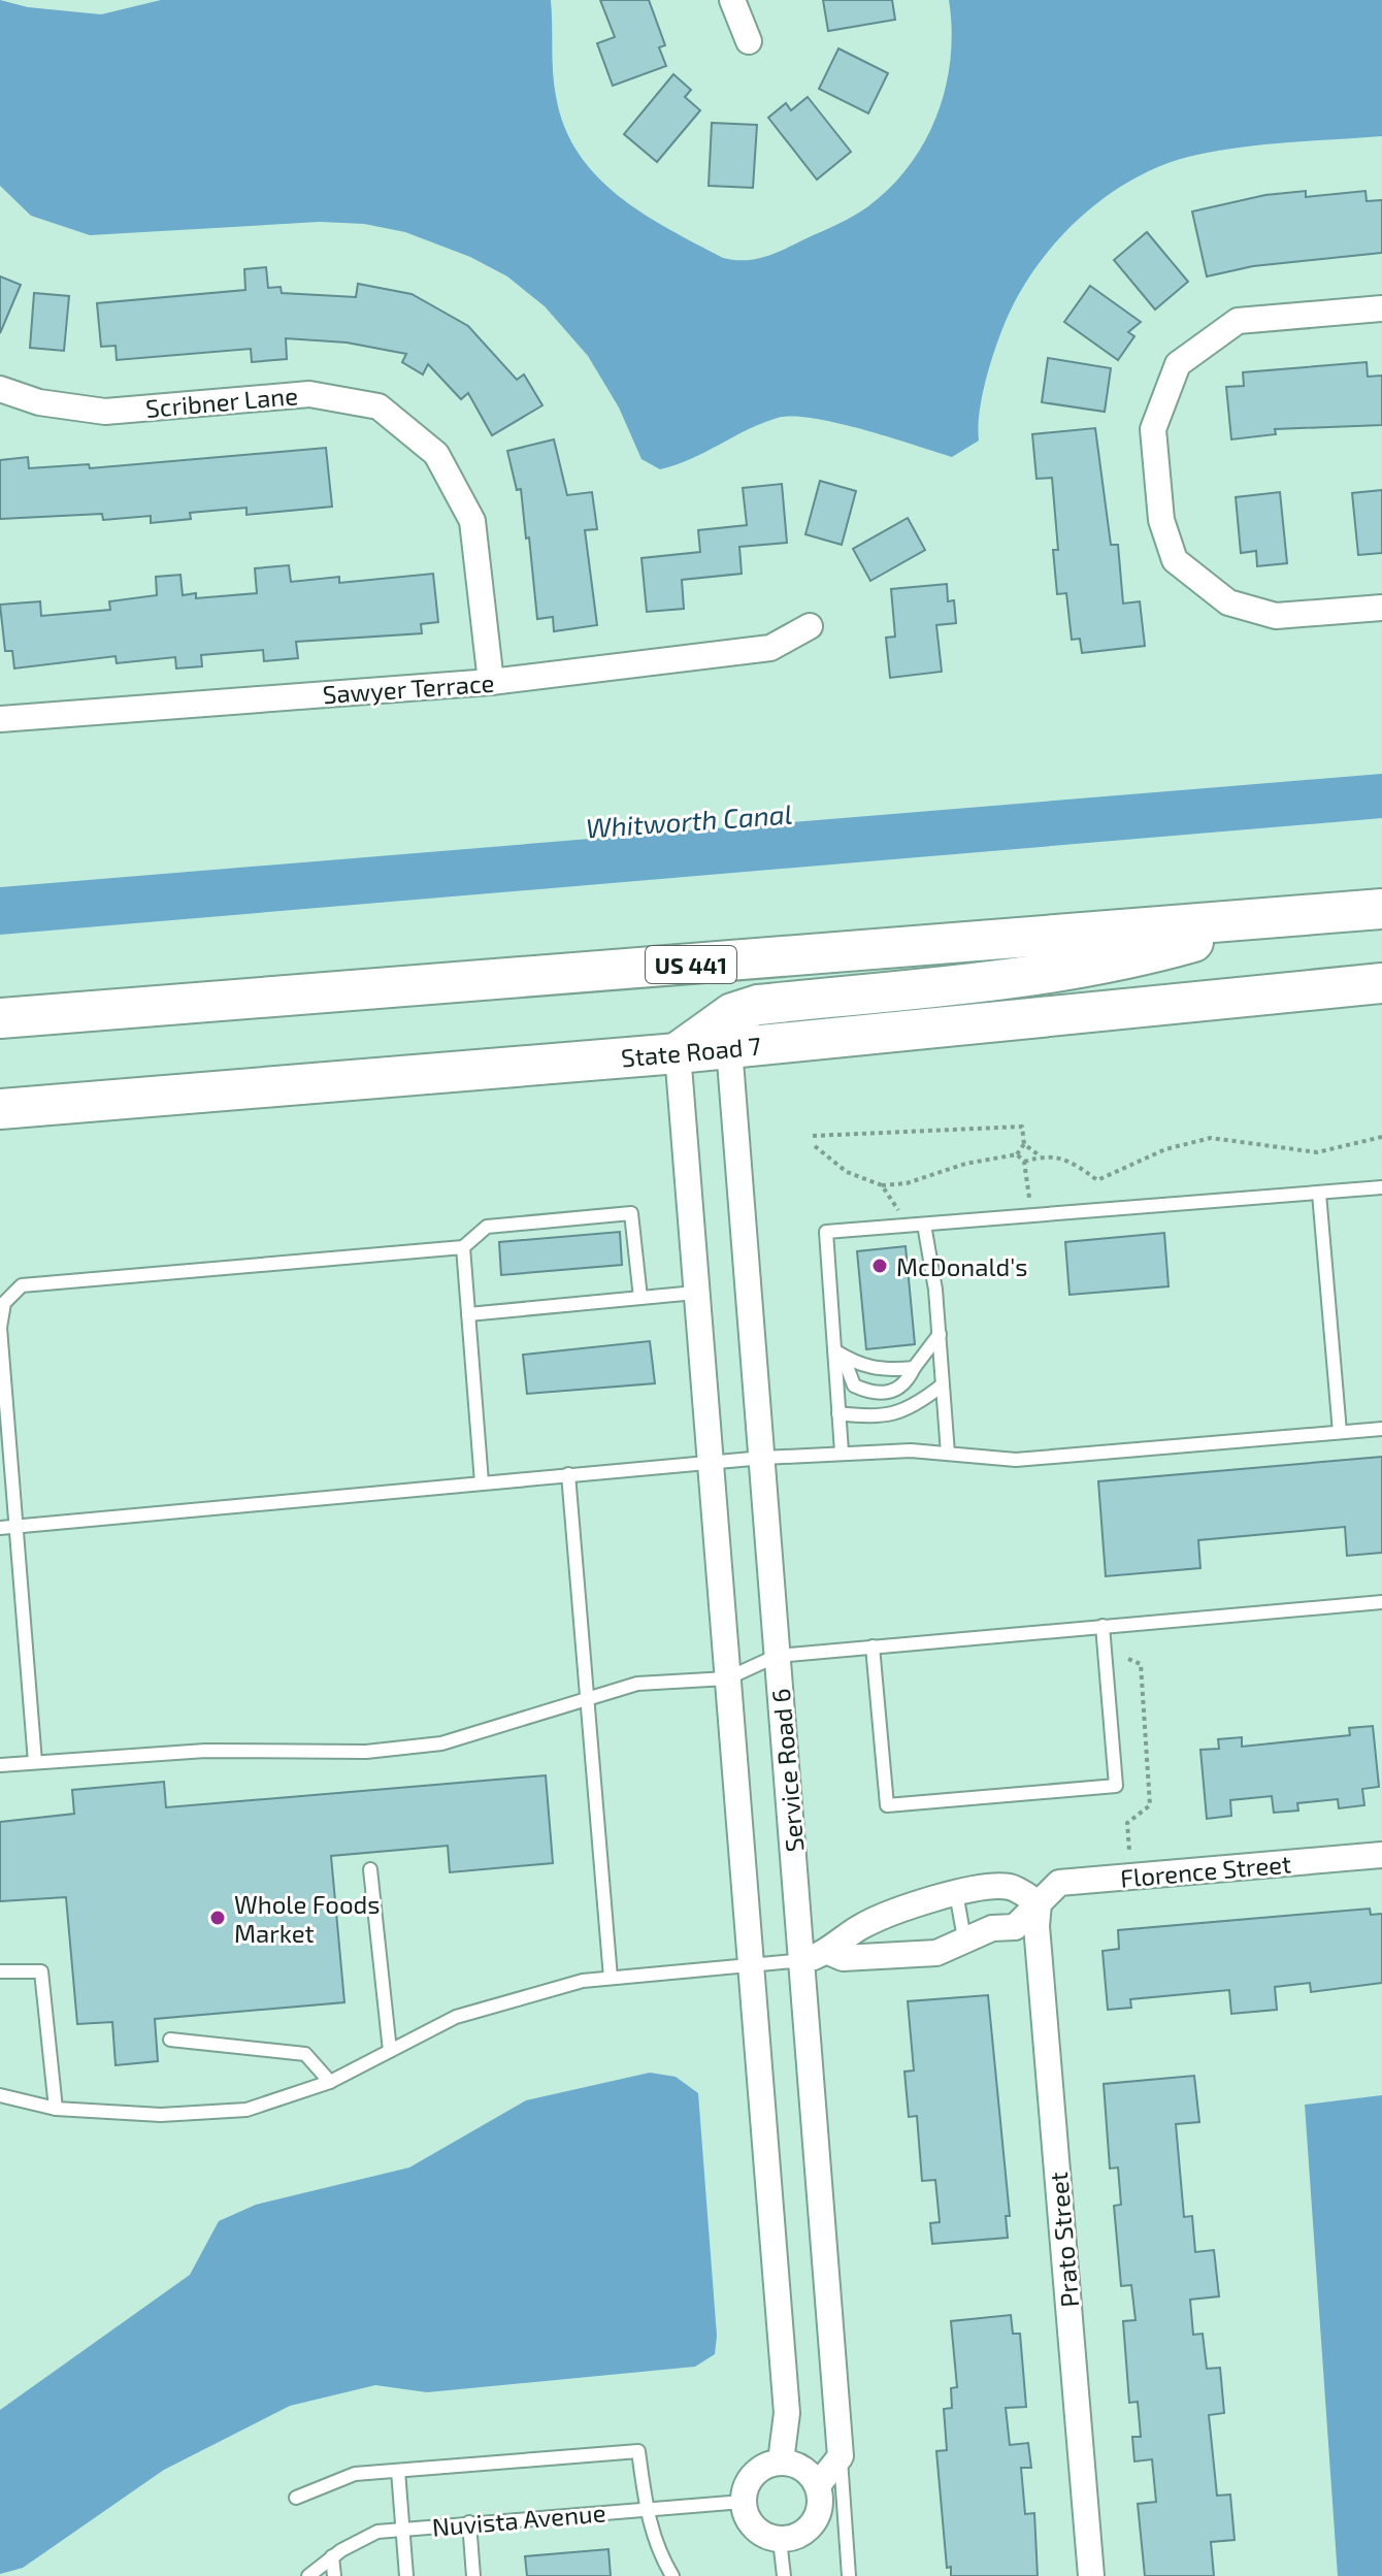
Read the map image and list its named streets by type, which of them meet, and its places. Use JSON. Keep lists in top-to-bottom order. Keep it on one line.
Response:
{"streets":{"main road":["US 441","State Road 7"],"street":["Scribner Lane","Sawyer Terrace","Service Road 6","Florence Street","Prato Street"],"lane":["Nuvista Avenue"]},"crossings":[["Scribner Lane","Sawyer Terrace"],["State Road 7","Service Road 6"],["Service Road 6","Florence Street"],["Service Road 6","Nuvista Avenue"],["Florence Street","Prato Street"]],"water":["Whitworth Canal"],"places":["McDonald's","Whole Foods Market"]}
